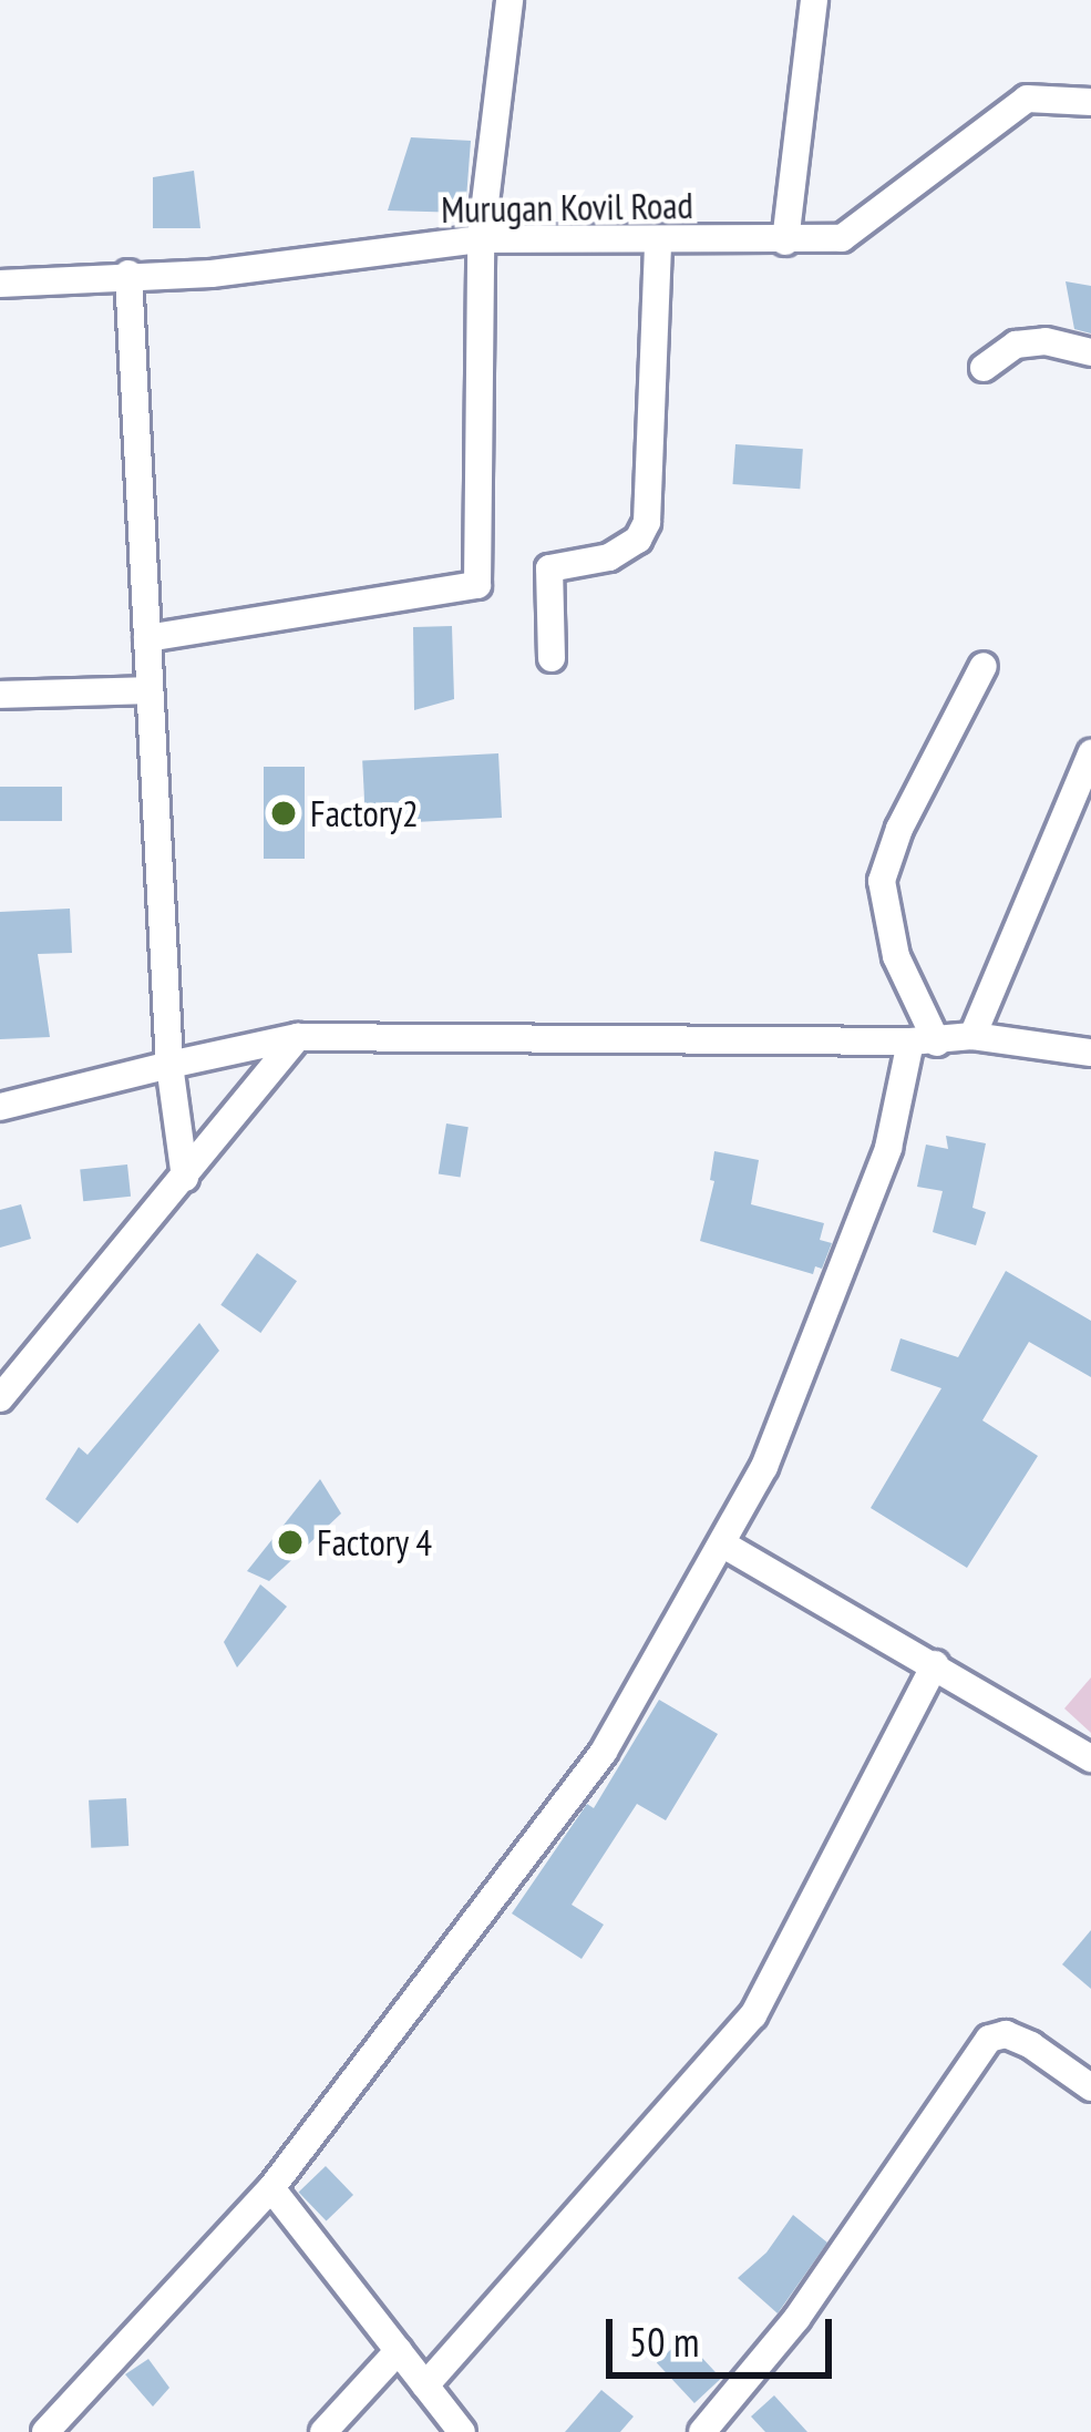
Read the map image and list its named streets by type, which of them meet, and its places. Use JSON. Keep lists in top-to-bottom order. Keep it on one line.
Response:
{"streets":{"street":["Murugan Kovil Road"]},"places":["Factory2","Factory 4"],"scale_bar":"50 m"}
